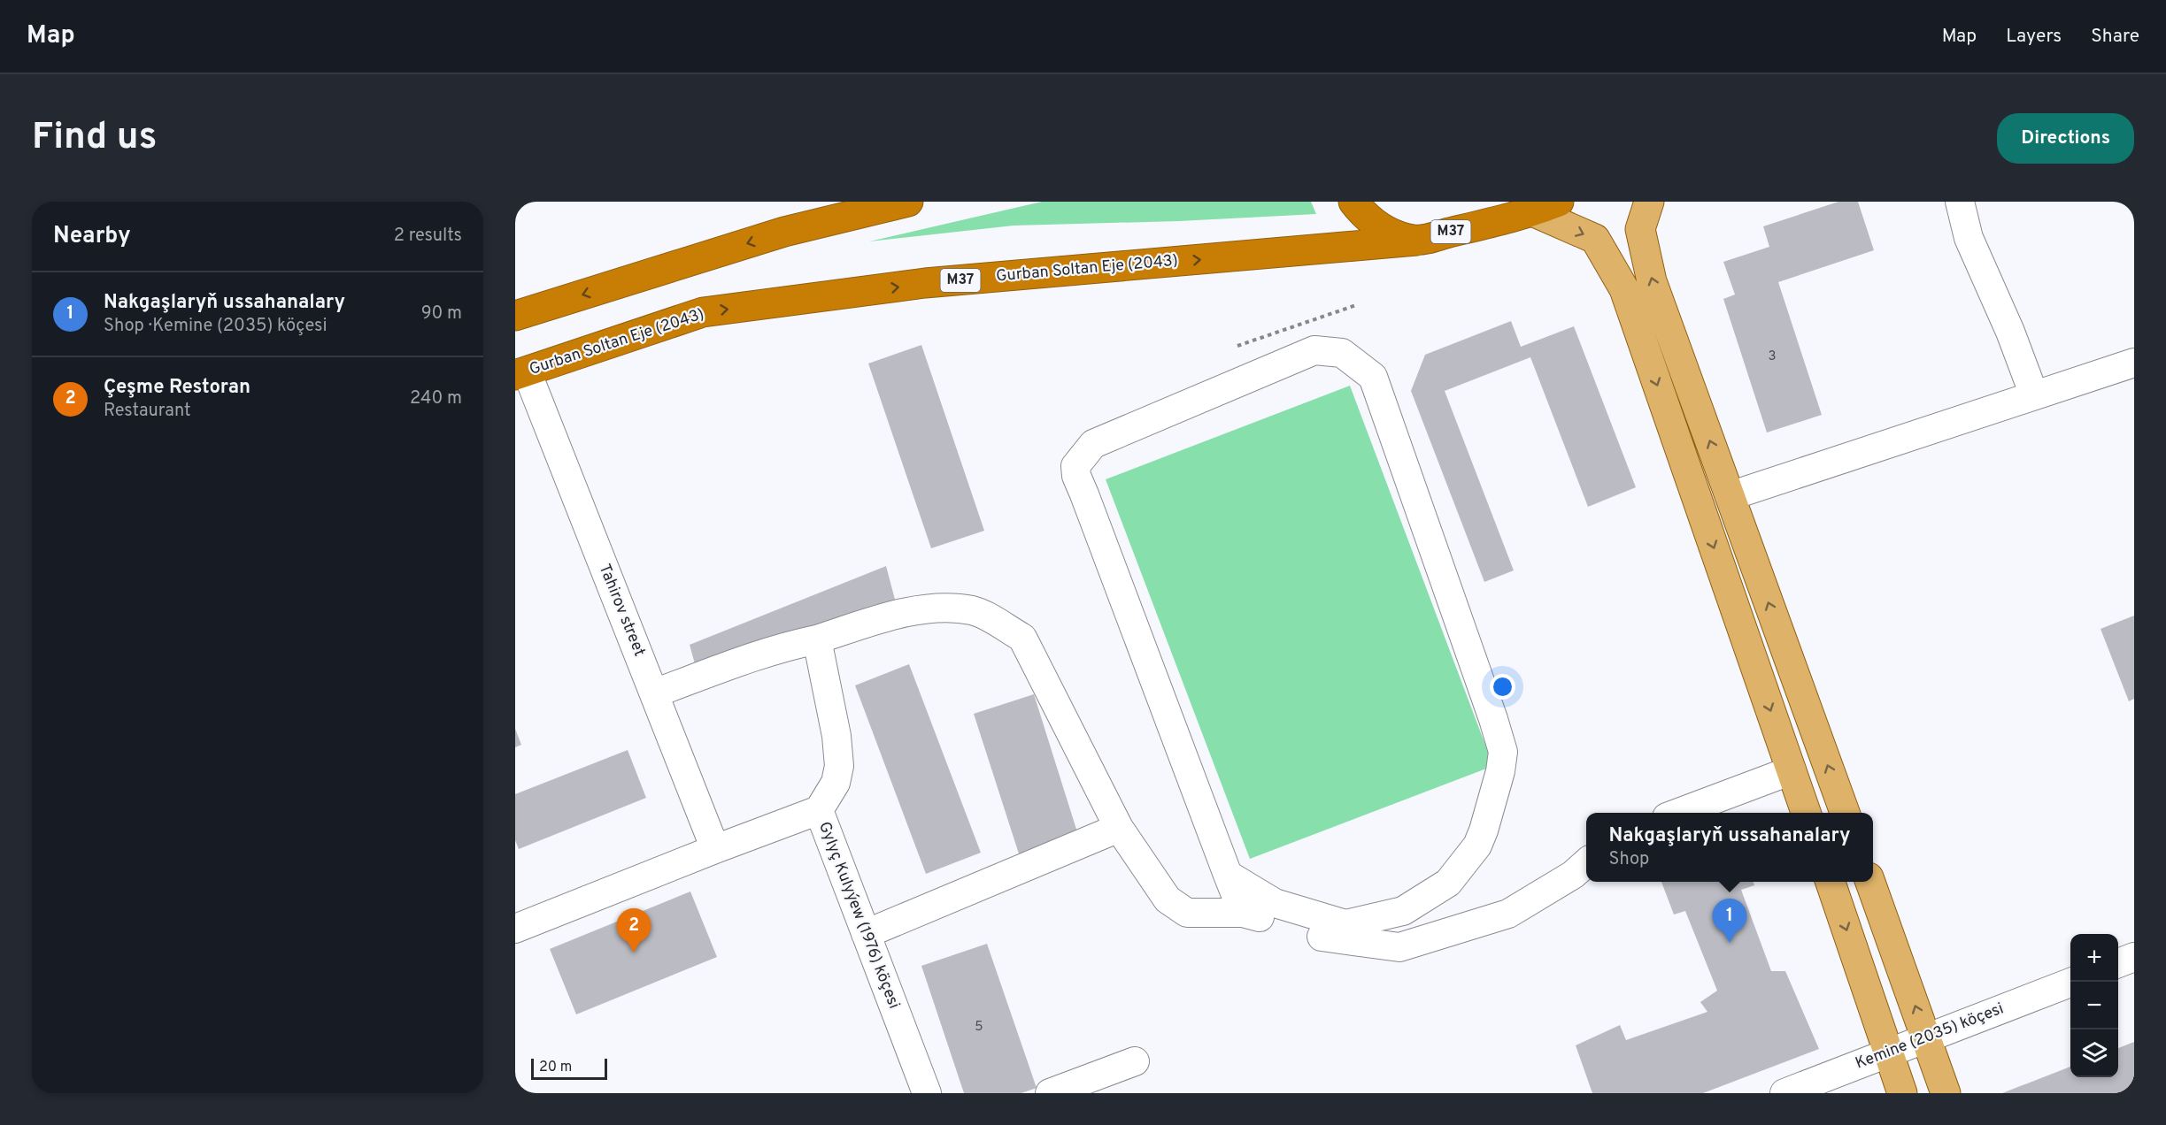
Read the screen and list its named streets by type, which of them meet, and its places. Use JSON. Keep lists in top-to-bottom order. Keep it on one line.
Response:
{"streets":{"highway":["M37","Gurban Soltan Eje (2043)"],"street":["Tahirov street","Gylyç Kulyýew (1976) köçesi","Kemine (2035) köçesi"]},"crossings":[["Gurban Soltan Eje (2043)","Tahirov street"],["Tahirov street","Gylyç Kulyýew (1976) köçesi"]],"house_numbers":["3","5"],"scale_bar":"20 m","page":{"header":"Map","nav":["Map","Layers","Share"],"buttons":"Directions","title":"Find us","heading":["Nearby","2 results"],"list":[{"mark":"1","name":"Nakgaşlaryň ussahanalary","note":"Shop · Kemine (2035) köçesi","value":"90 m"},{"mark":"2","name":"Çeşme Restoran","note":"Restaurant","value":"240 m"}],"popup":["Nakgaşlaryň ussahanalary","Shop"],"pins":["1","2"],"map_buttons":["+","−"],"scale":"20 m"}}
